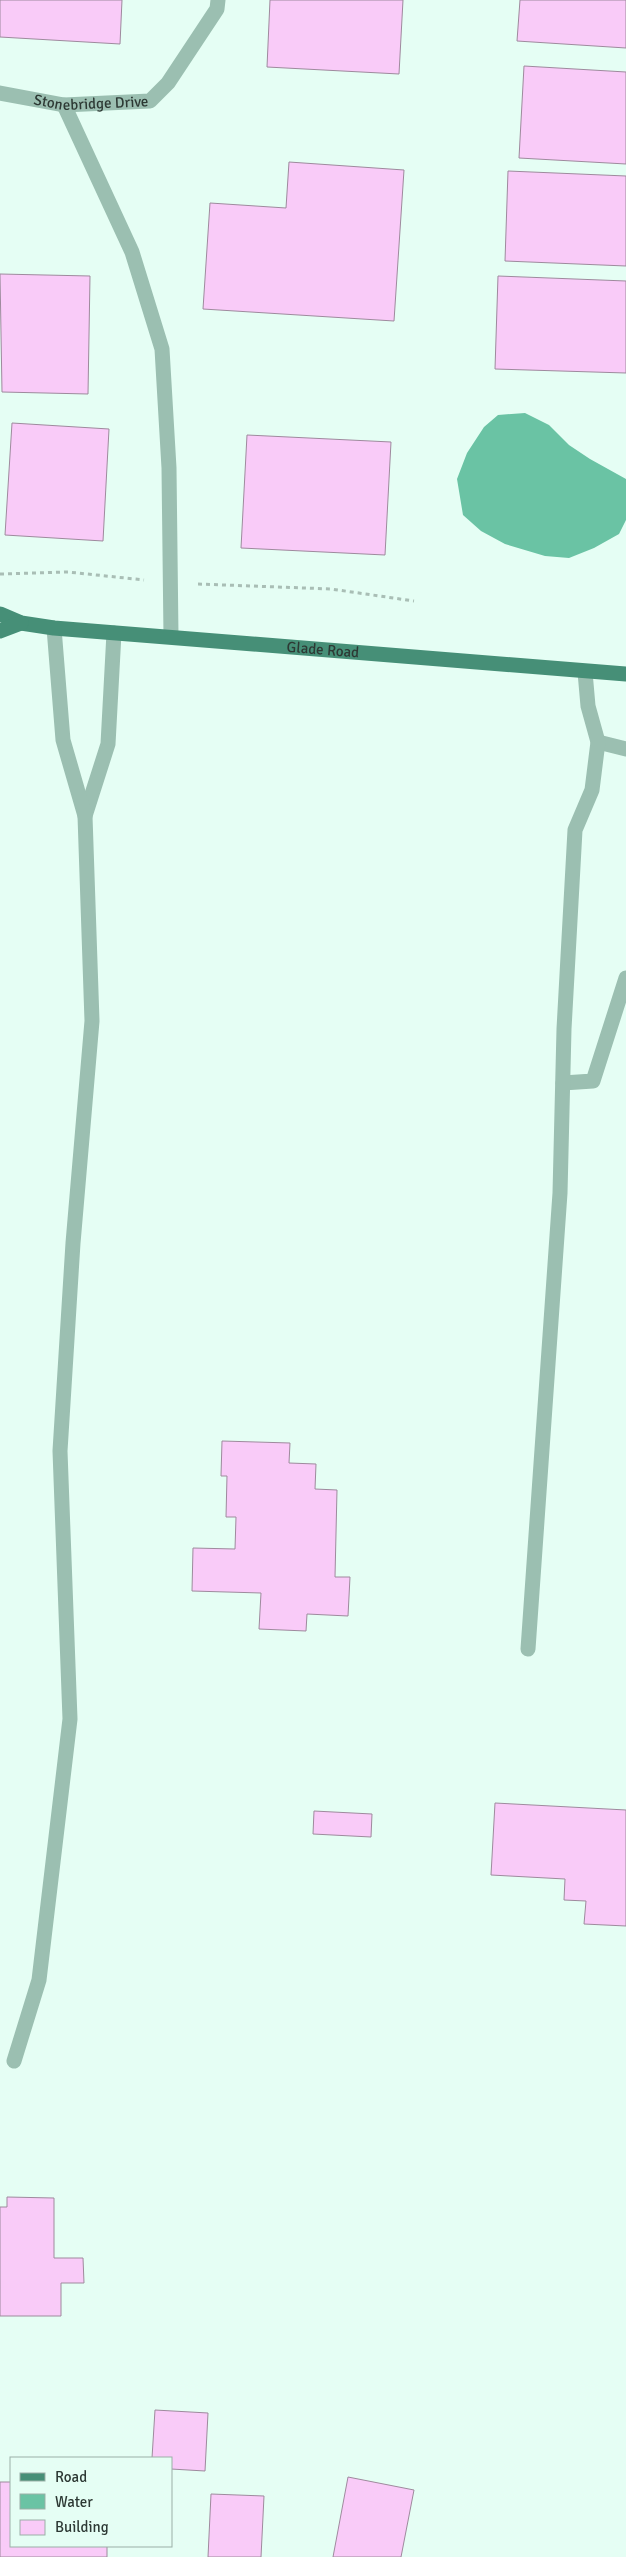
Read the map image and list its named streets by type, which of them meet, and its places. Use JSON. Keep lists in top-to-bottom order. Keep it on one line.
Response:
{"streets":{"main road":["Glade Road"],"street":["Stonebridge Drive"]},"legend":["Road","Water","Building"]}
